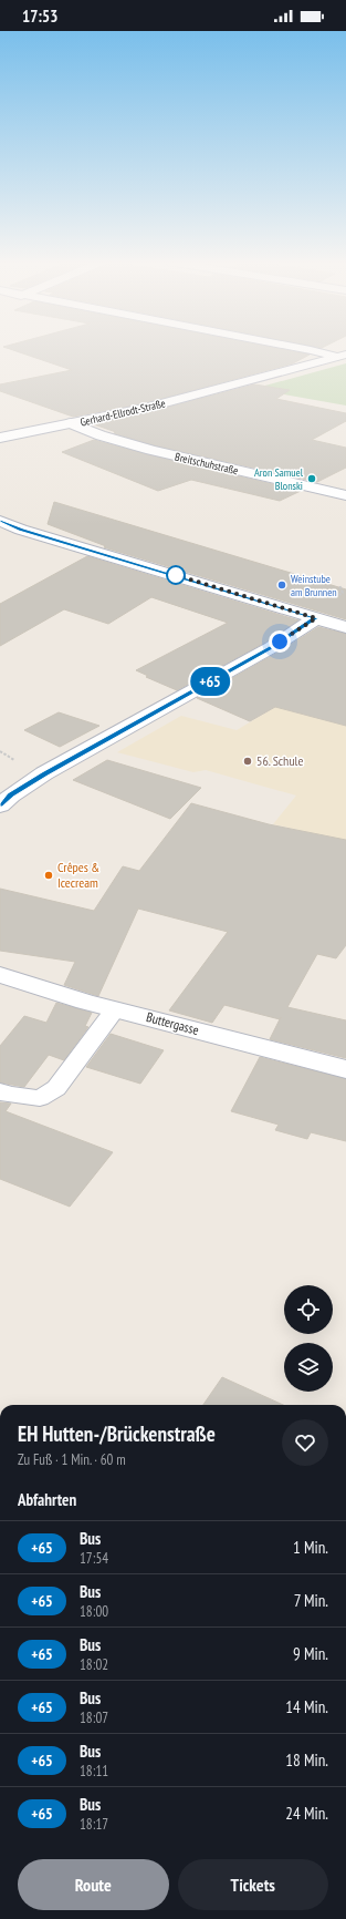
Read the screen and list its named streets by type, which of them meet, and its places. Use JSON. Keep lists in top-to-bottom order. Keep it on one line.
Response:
{"streets":{"street":["Gerhard-Ellrodt-Straße","Breitschuhstraße","Buttergasse"]},"crossings":[["Gerhard-Ellrodt-Straße","Breitschuhstraße"]],"places":["Aron Samuel Blonski","Weinstube am Brunnen","56. Schule","Crêpes & Icecream"],"lines":["bus line +65"],"page":{"status":"17:53","on_map":"+65","heading":[["EH Hutten-/Brückenstraße","Zu Fuß · 1 Min. · 60 m"],"Abfahrten"],"list":[{"mark":"+65","name":"Bus","note":"17:54","value":"1 Min."},{"mark":"+65","name":"Bus","note":"18:00","value":"7 Min."},{"mark":"+65","name":"Bus","note":"18:02","value":"9 Min."},{"mark":"+65","name":"Bus","note":"18:07","value":"14 Min."},{"mark":"+65","name":"Bus","note":"18:11","value":"18 Min."},{"mark":"+65","name":"Bus","note":"18:17","value":"24 Min."}],"buttons":["Route","Tickets"]}}
